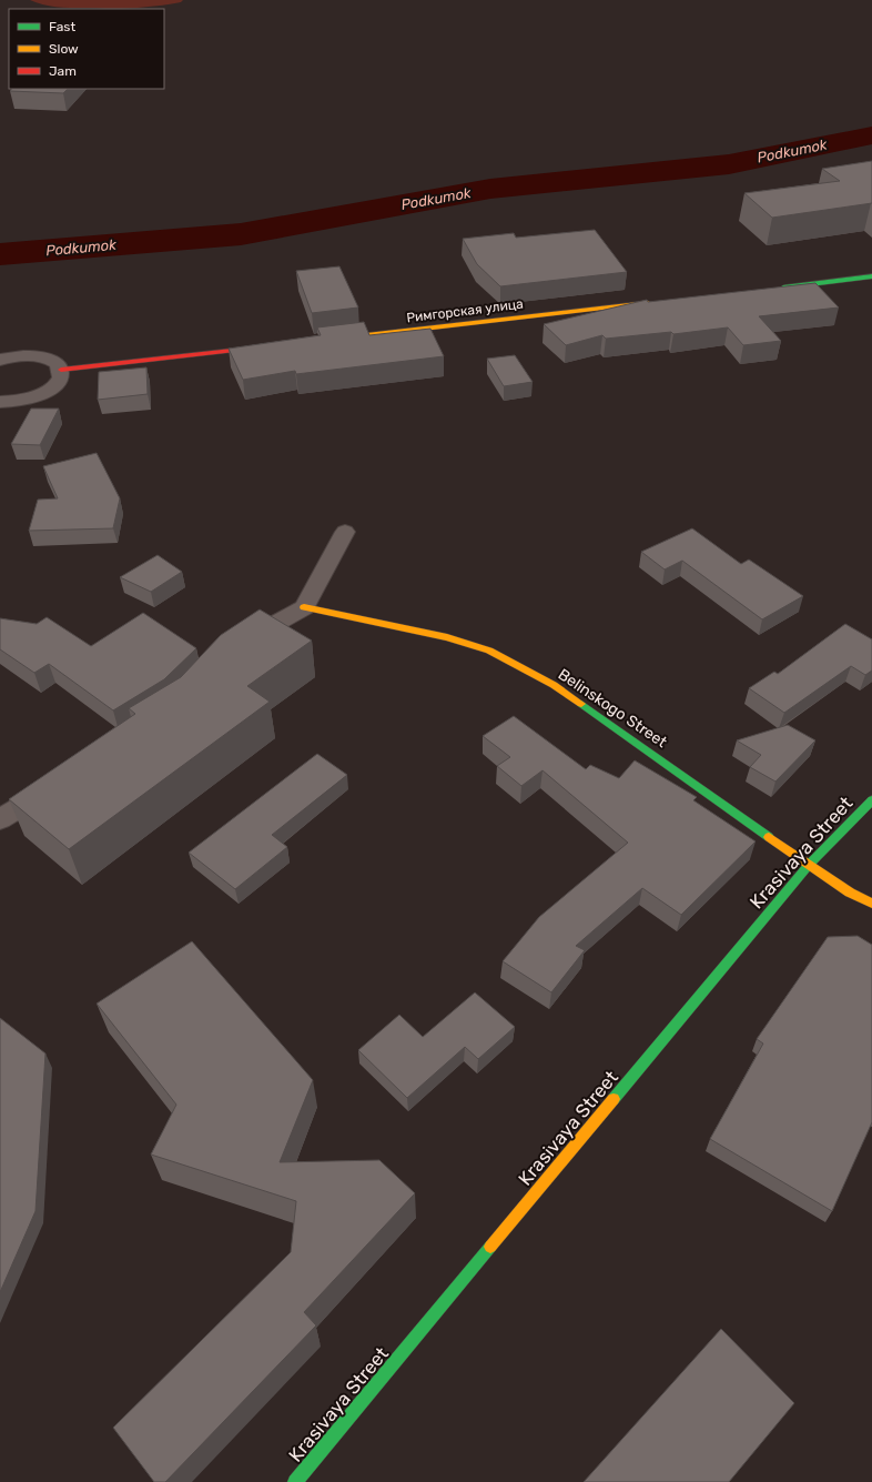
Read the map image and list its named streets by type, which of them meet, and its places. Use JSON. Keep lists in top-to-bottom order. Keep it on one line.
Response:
{"streets":{"street":["Римгорская улица","Belinskogo Street","Krasivaya Street"]},"crossings":[["Belinskogo Street","Krasivaya Street"]],"water":["Podkumok"],"legend":["Fast","Slow","Jam"]}
